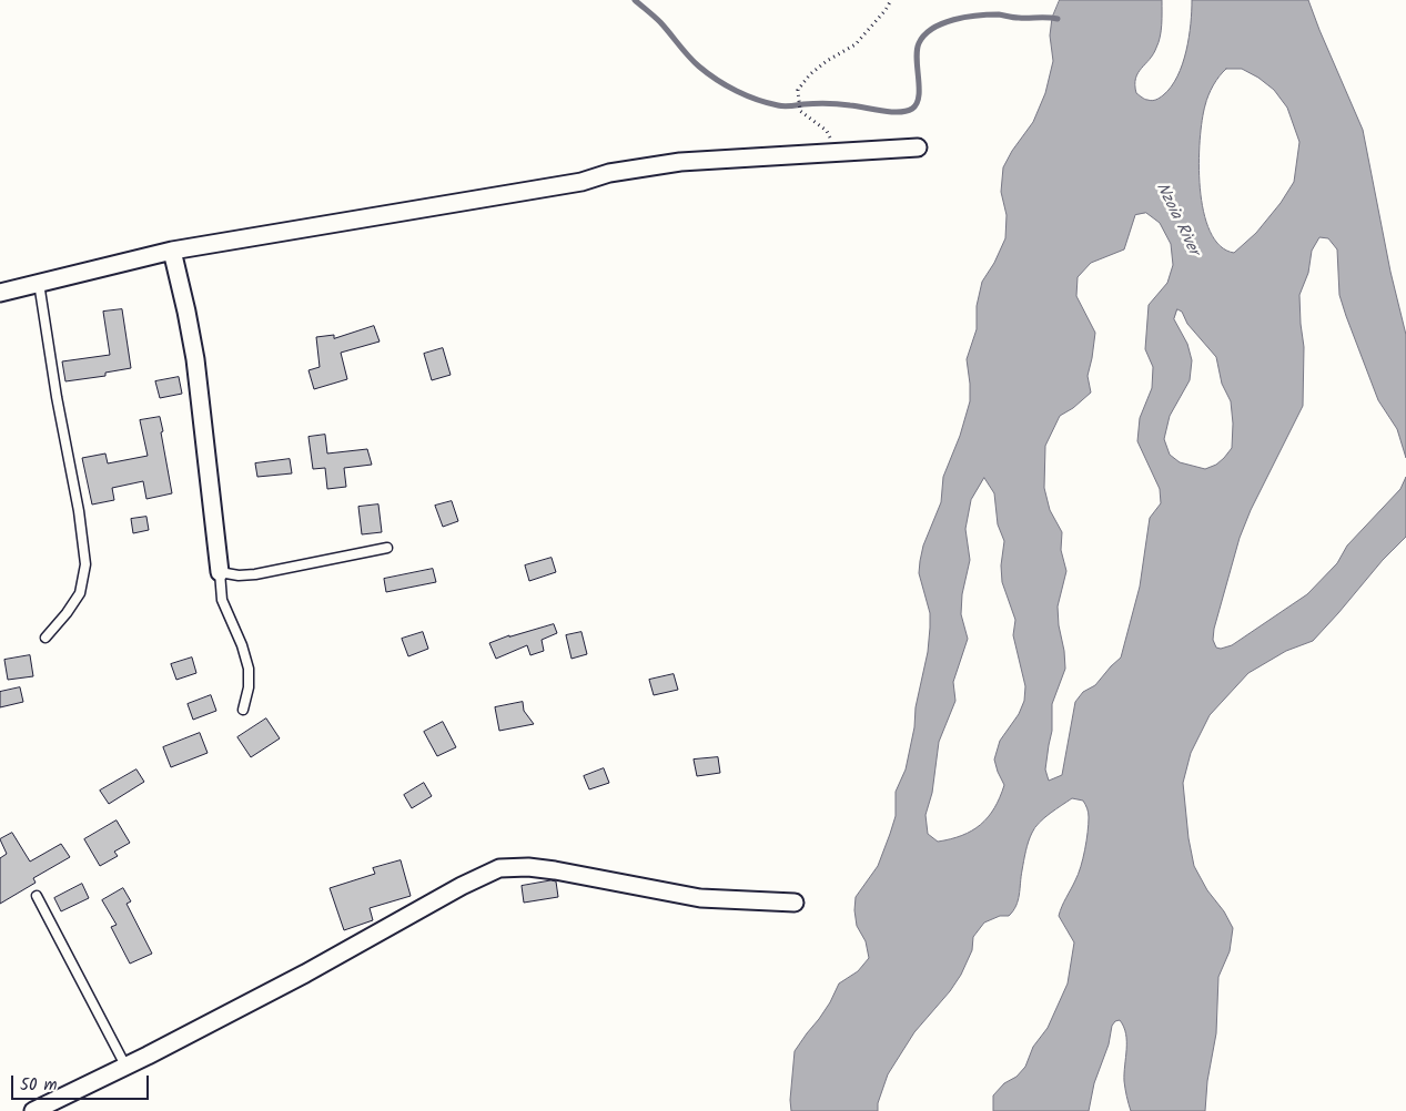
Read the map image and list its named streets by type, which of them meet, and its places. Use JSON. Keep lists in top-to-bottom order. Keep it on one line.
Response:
{"water":["Nzoia River"],"scale_bar":"50 m"}
